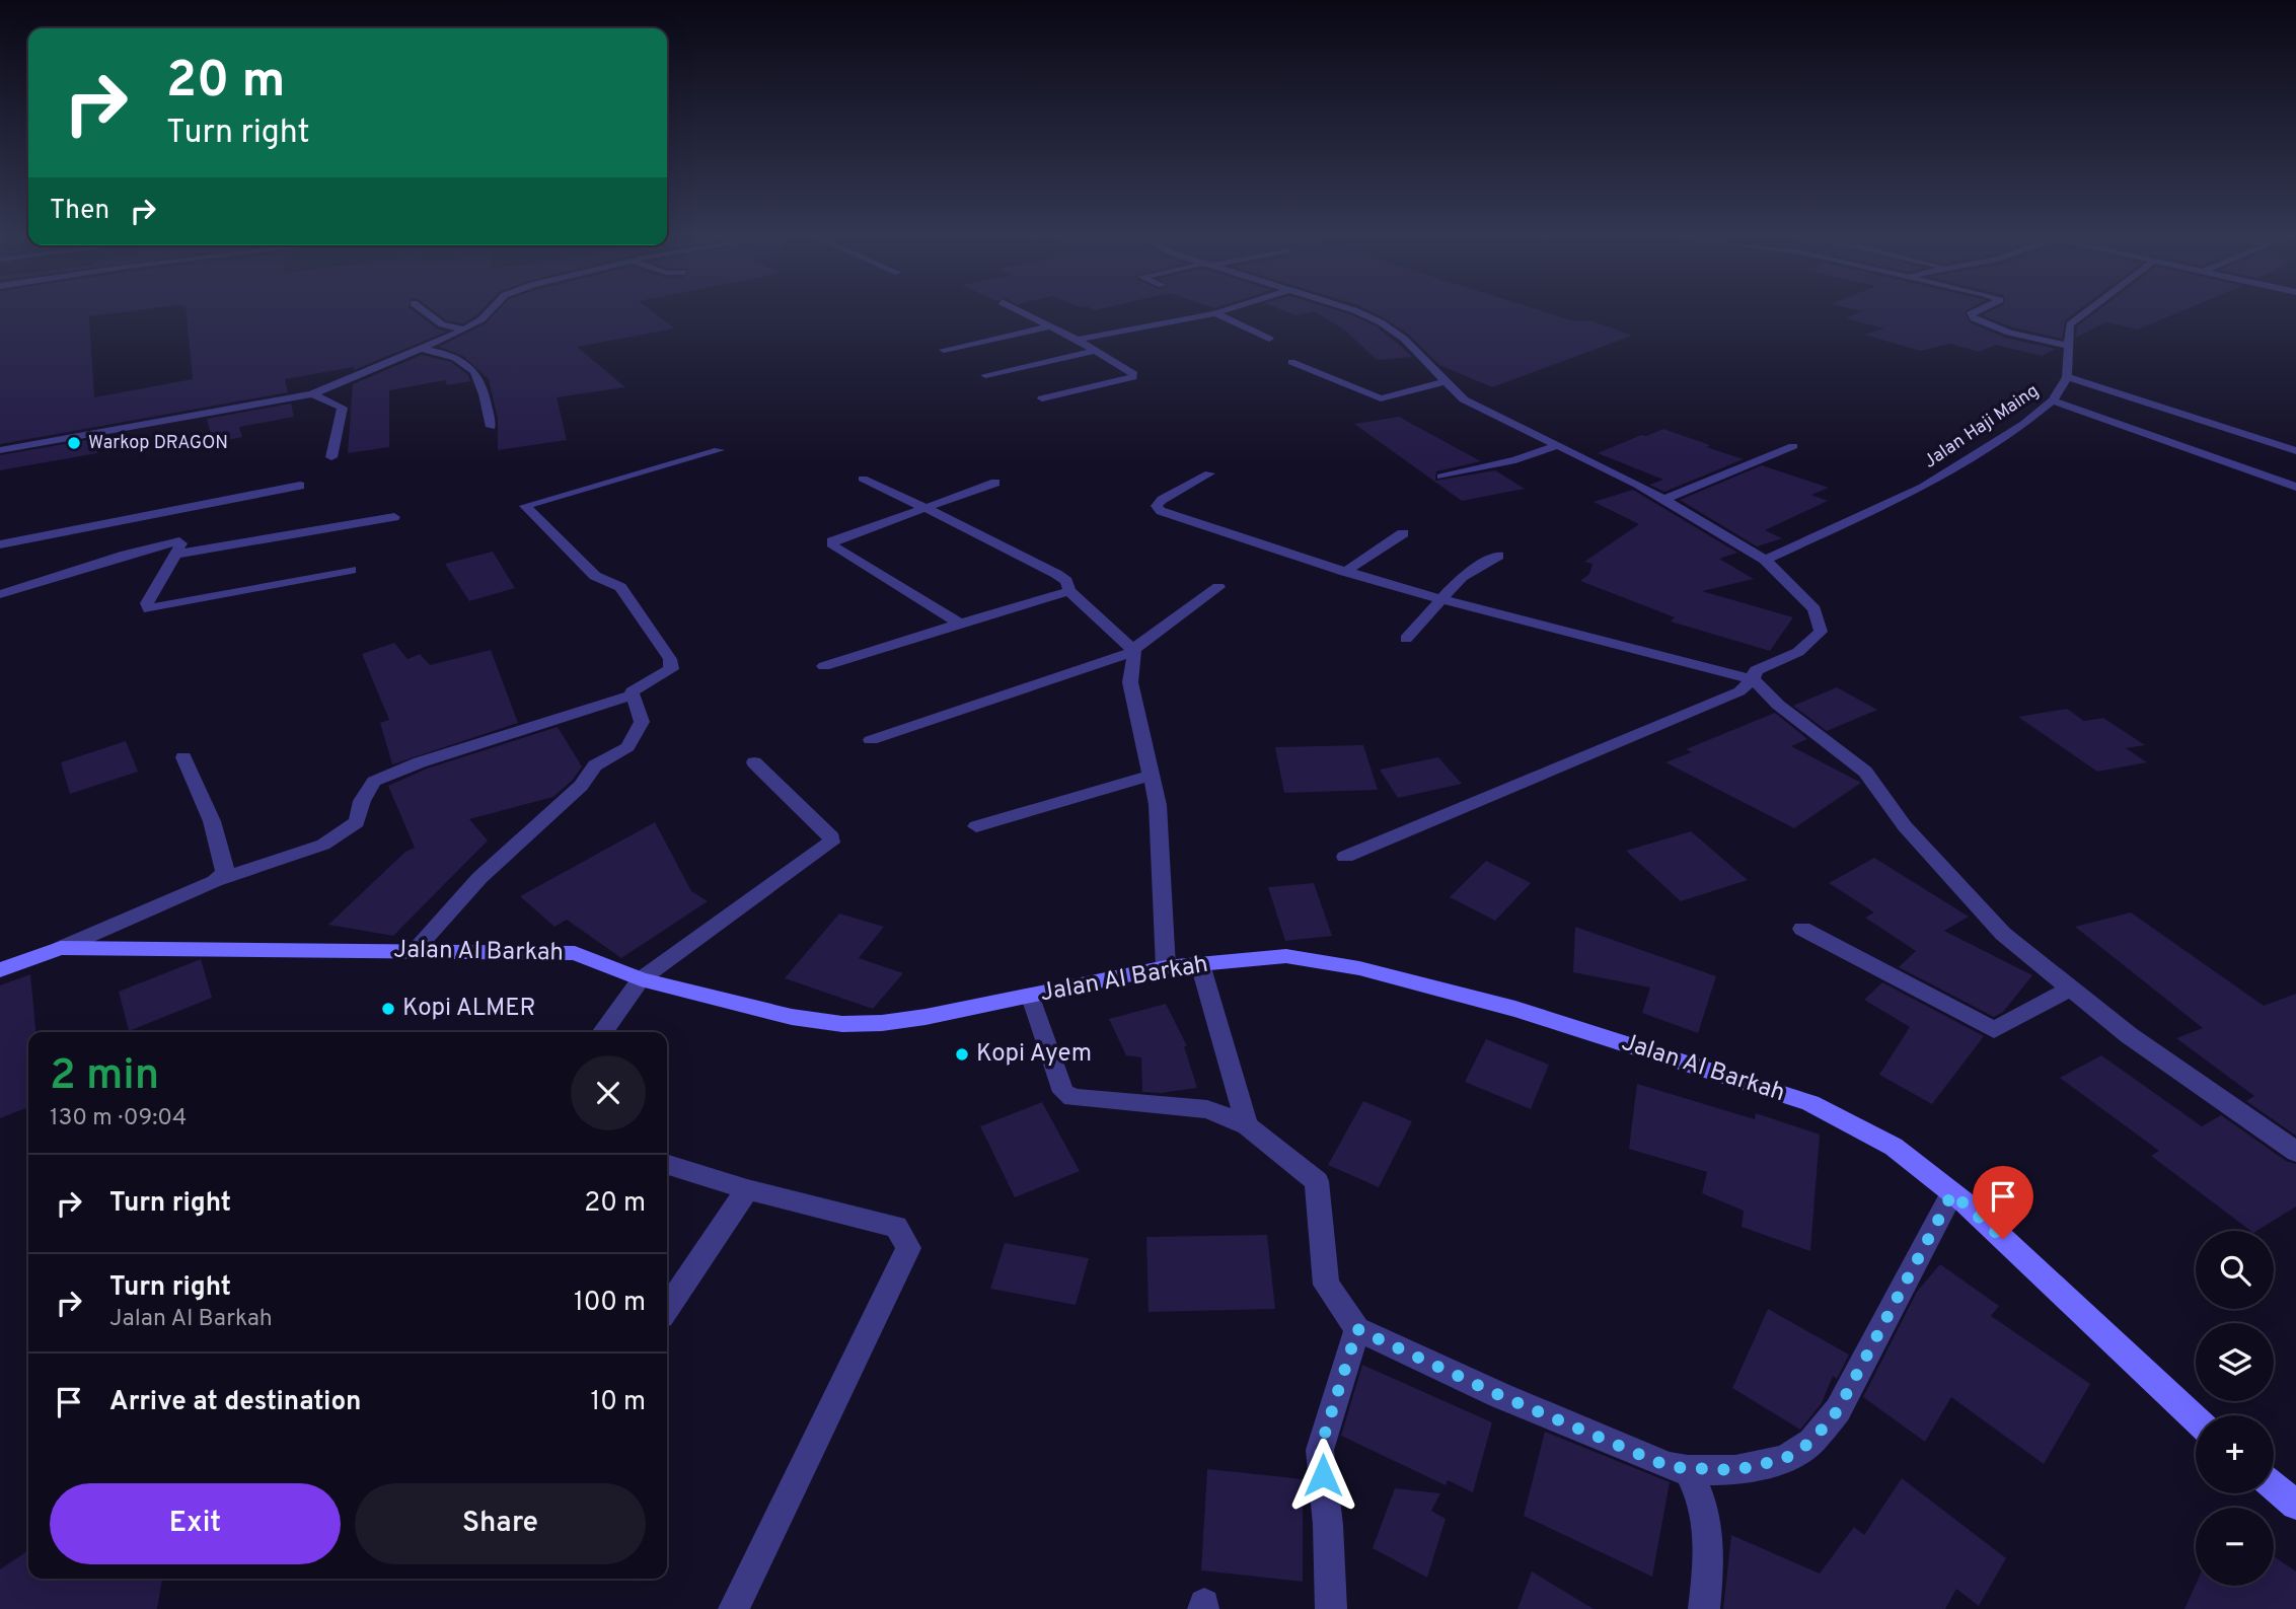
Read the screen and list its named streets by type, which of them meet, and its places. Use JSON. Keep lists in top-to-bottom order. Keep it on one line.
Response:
{"streets":{"street":["Jalan Haji Maing","Jalan Al Barkah"]},"places":["Warkop DRAGON","Kopi ALMER","Kopi Ayem"],"page":{"turn":["20 m","Turn right"],"then":"Then","heading":["2 min","130 m · 09:04"],"list":[{"name":"Turn right","value":"20 m"},{"name":"Turn right","note":"Jalan Al Barkah","value":"100 m"},{"name":"Arrive at destination","value":"10 m"}],"map_buttons":["+","−"],"buttons":["Exit","Share"]}}
